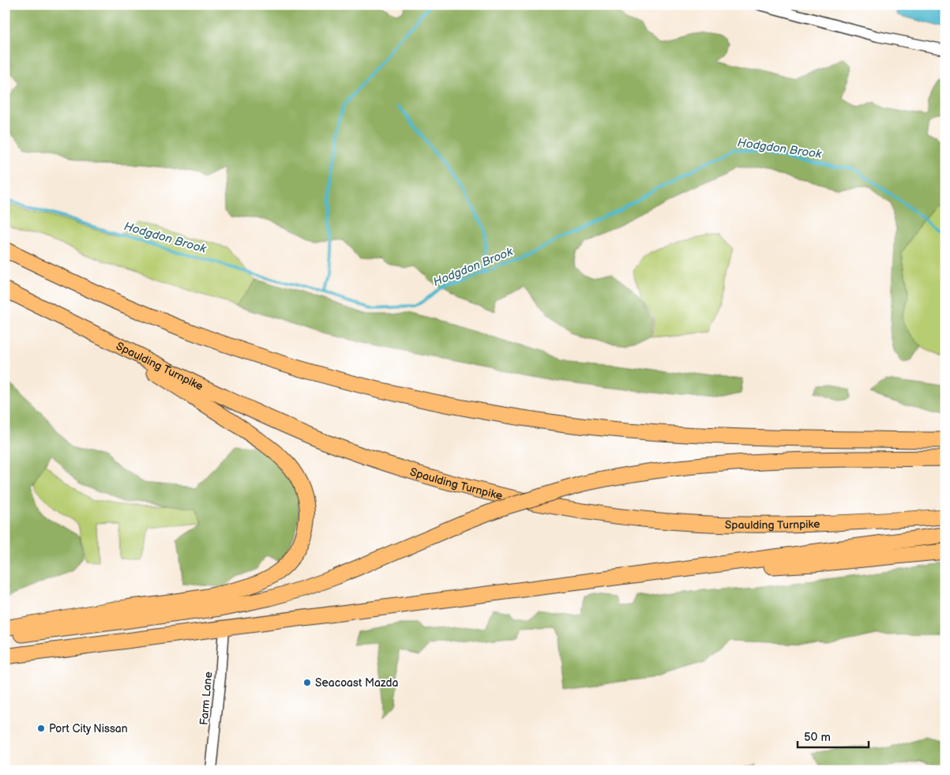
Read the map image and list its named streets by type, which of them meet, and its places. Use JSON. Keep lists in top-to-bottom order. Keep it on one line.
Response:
{"streets":{"highway":["Spaulding Turnpike"],"street":["Farm Lane"]},"water":["Hodgdon Brook"],"places":["Seacoast Mazda","Port City Nissan"],"scale_bar":"50 m"}
